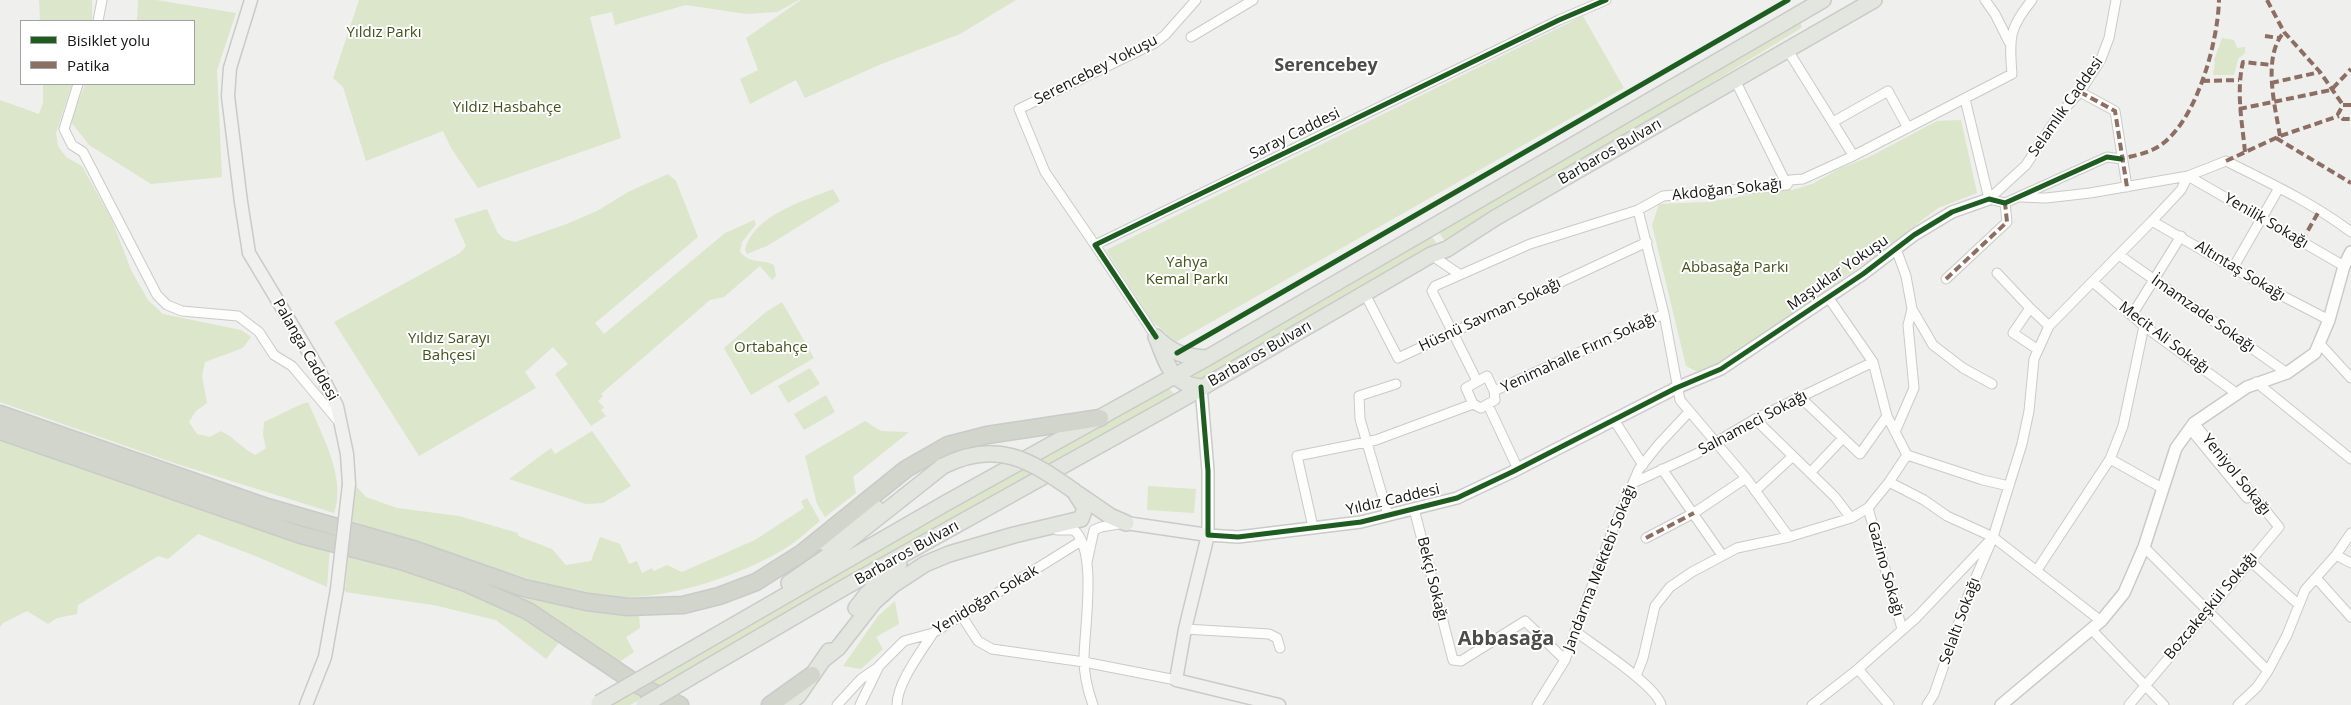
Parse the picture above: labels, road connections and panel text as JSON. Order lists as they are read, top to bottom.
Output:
{
  "streets": {
    "main road": ["Barbaros Bulvarı", "Palanga Caddesi", "Yıldız Caddesi"],
    "street": [
      "Serencebey Yokuşu",
      "Selamlık Caddesi",
      "Saray Caddesi",
      "Akdoğan Sokağı",
      "Yenilik Sokağı",
      "Altıntaş Sokağı",
      "Maşuklar Yokuşu",
      "İmamzade Sokağı",
      "Hüsnü Savman Sokağı",
      "Mecit Ali Sokağı",
      "Yenimahalle Fırın Sokağı",
      "Salnameci Sokağı",
      "Yeniyol Sokağı",
      "Jandarma Mektebi Sokağı",
      "Gazino Sokağı",
      "Bekçi Sokağı",
      "Yenidoğan Sokak",
      "Bozcakeşkül Sokağı",
      "Selaltı Sokağı"
    ]
  },
  "crossings": [
    ["Serencebey Yokuşu", "Saray Caddesi"],
    ["Selamlık Caddesi", "Maşuklar Yokuşu"],
    ["Barbaros Bulvarı", "Hüsnü Savman Sokağı"],
    ["Akdoğan Sokağı", "Hüsnü Savman Sokağı"],
    ["Yenilik Sokağı", "Selaltı Sokağı"],
    ["Altıntaş Sokağı", "Selaltı Sokağı"],
    ["Maşuklar Yokuşu", "Yıldız Caddesi"],
    ["İmamzade Sokağı", "Selaltı Sokağı"],
    ["Mecit Ali Sokağı", "Selaltı Sokağı"],
    ["Salnameci Sokağı", "Jandarma Mektebi Sokağı"],
    ["Yeniyol Sokağı", "Bozcakeşkül Sokağı"],
    ["Yıldız Caddesi", "Bekçi Sokağı"],
    ["Jandarma Mektebi Sokağı", "Bekçi Sokağı"]
  ],
  "districts": ["Serencebey", "Abbasağa"],
  "parks": [
    "Yıldız Parkı",
    "Yıldız Hasbahçe",
    "Yahya Kemal Parkı",
    "Abbasağa Parkı",
    "Yıldız Sarayı Bahçesi",
    "Ortabahçe"
  ],
  "legend": ["Bisiklet yolu", "Patika"]
}
